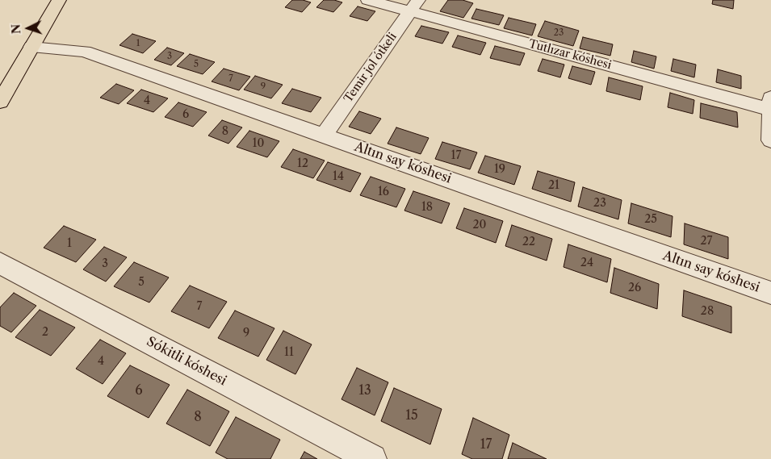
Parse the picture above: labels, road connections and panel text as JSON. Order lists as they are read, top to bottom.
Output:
{
  "streets": {
    "street": [
      "Tutlızar kóshesi",
      "Temir jol ótkeli",
      "Altın say kóshesi",
      "Sókitli kóshesi"
    ]
  },
  "crossings": [
    ["Tutlızar kóshesi", "Temir jol ótkeli"],
    ["Temir jol ótkeli", "Altın say kóshesi"]
  ],
  "house_numbers": [
    "23",
    "1",
    "3",
    "5",
    "7",
    "9",
    "4",
    "6",
    "8",
    "10",
    "17",
    "12",
    "19",
    "14",
    "21",
    "16",
    "23",
    "18",
    "25",
    "20",
    "27",
    "22",
    "1",
    "24",
    "3",
    "5",
    "26",
    "7",
    "28",
    "2",
    "9",
    "11",
    "4",
    "6",
    "13",
    "15",
    "8",
    "17"
  ],
  "north": "left"
}
